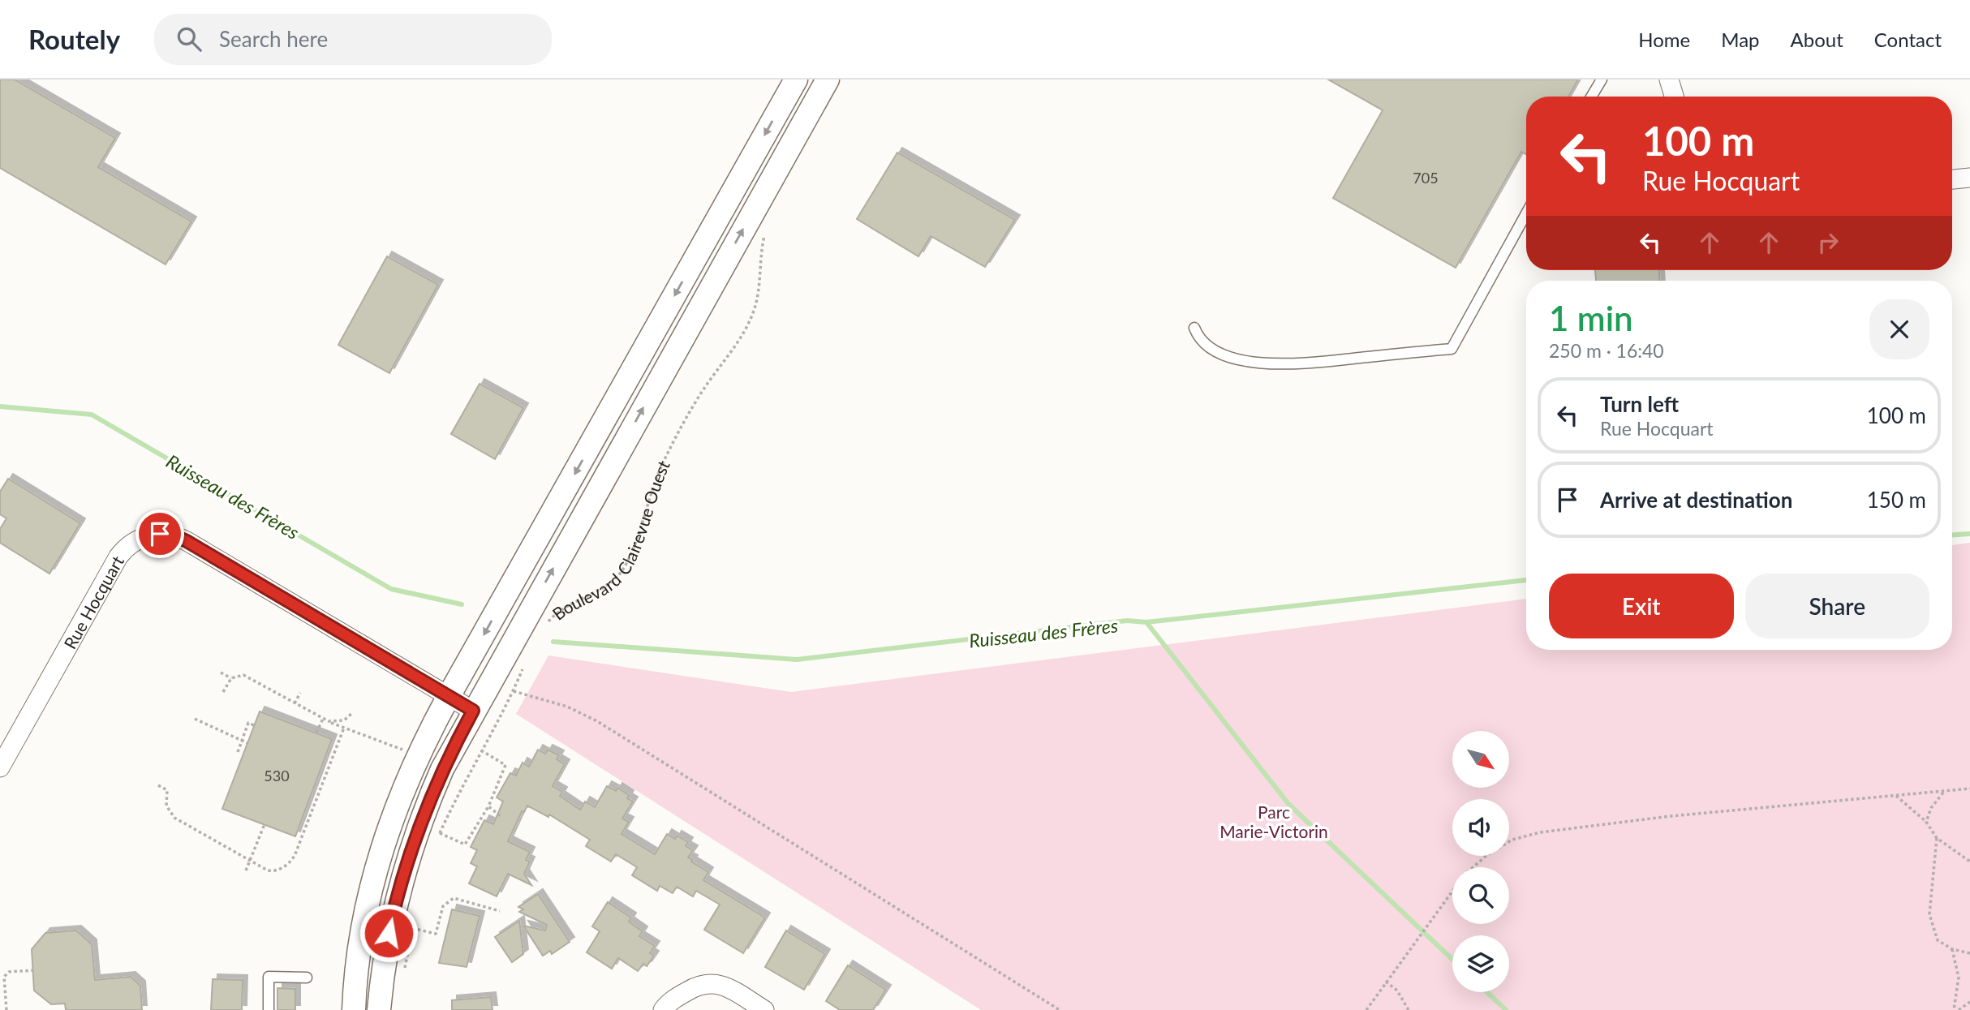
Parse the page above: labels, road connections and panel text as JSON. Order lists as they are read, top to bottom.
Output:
{
  "streets": {
    "street": ["Boulevard Clairevue Ouest", "Rue Hocquart"]
  },
  "crossings": [
    ["Boulevard Clairevue Ouest", "Rue Hocquart"]
  ],
  "water": ["Ruisseau des Frères"],
  "parks": ["Parc Marie-Victorin"],
  "house_numbers": ["705", "530"],
  "north": "bottom right",
  "page": {
    "header": "Routely",
    "search": "Search here",
    "nav": [
      "Home",
      "Map",
      "About",
      "Contact"
    ],
    "turn": ["100 m", "Rue Hocquart"],
    "heading": ["1 min", "250 m · 16:40"],
    "list": [
      {
        "name": "Turn left",
        "note": "Rue Hocquart",
        "value": "100 m"
      },
      {
        "name": "Arrive at destination",
        "value": "150 m"
      }
    ],
    "buttons": ["Exit", "Share"]
  }
}
